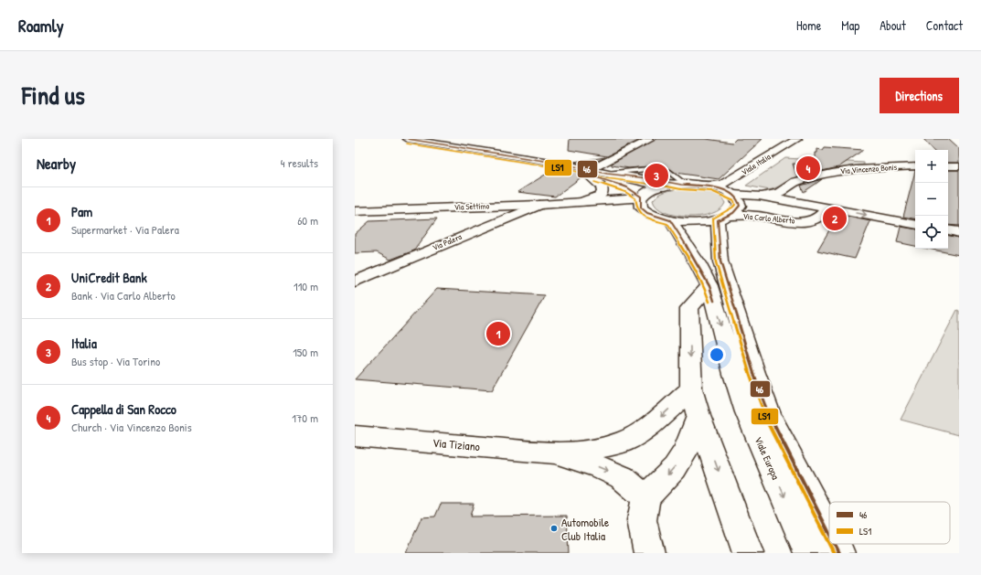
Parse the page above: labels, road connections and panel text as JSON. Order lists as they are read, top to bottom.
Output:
{
  "streets": {
    "main road": [
      "Viale Italia",
      "Via Vincenzo Bonis",
      "Via Settimo",
      "Via Carlo Alberto",
      "Via Palera",
      "Via Tiziano",
      "Viale Europa"
    ]
  },
  "crossings": [
    ["Viale Italia", "Via Carlo Alberto"],
    ["Via Vincenzo Bonis", "Via Carlo Alberto"],
    ["Via Settimo", "Via Carlo Alberto"],
    ["Via Settimo", "Via Palera"],
    ["Via Carlo Alberto", "Viale Europa"]
  ],
  "places": ["Automobile Club Italia"],
  "lines": ["transit line 46", "transit line LS1"],
  "legend": ["46", "LS1"],
  "page": {
    "header": "Roamly",
    "nav": [
      "Home",
      "Map",
      "About",
      "Contact"
    ],
    "title": "Find us",
    "buttons": "Directions",
    "heading": ["Nearby", "4 results"],
    "map_buttons": ["+", "−"],
    "pins": [
      "4",
      "3",
      "2",
      "1"
    ],
    "list": [
      {
        "mark": "1",
        "name": "Pam",
        "note": "Supermarket · Via Palera",
        "value": "60 m"
      },
      {
        "mark": "2",
        "name": "UniCredit Bank",
        "note": "Bank · Via Carlo Alberto",
        "value": "110 m"
      },
      {
        "mark": "3",
        "name": "Italia",
        "note": "Bus stop · Via Torino",
        "value": "150 m"
      },
      {
        "mark": "4",
        "name": "Cappella di San Rocco",
        "note": "Church · Via Vincenzo Bonis",
        "value": "170 m"
      }
    ]
  }
}
